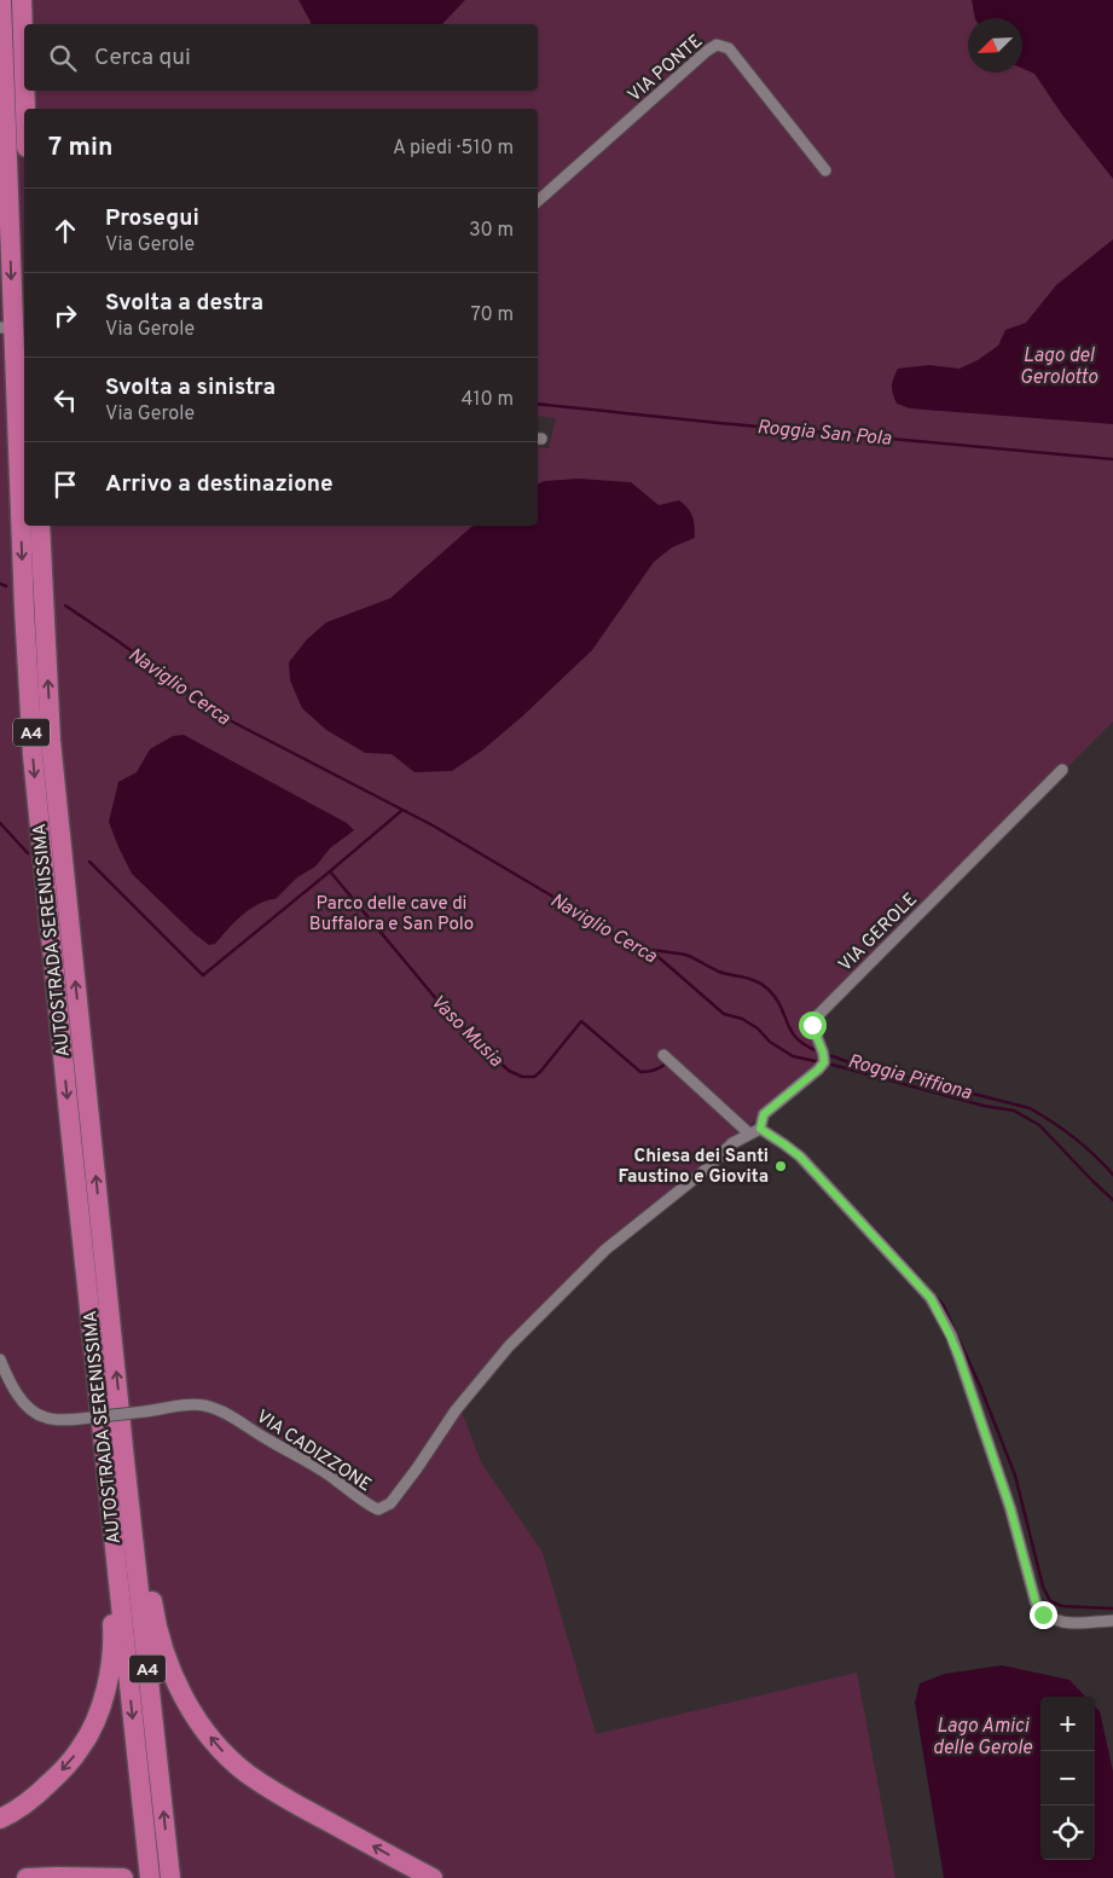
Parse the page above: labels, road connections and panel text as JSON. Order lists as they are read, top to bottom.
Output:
{
  "streets": {
    "highway": ["A4", "AUTOSTRADA SERENISSIMA"],
    "street": ["VIA PONTE", "VIA GEROLE", "VIA CADIZZONE"]
  },
  "water": [
    "Lago del Gerolotto",
    "Roggia San Pola",
    "Naviglio Cerca",
    "Vaso Musia",
    "Roggia Piffiona",
    "Lago Amici delle Gerole"
  ],
  "parks": ["Parco delle cave di Buffalora e San Polo"],
  "places": ["Chiesa dei Santi Faustino e Giovita"],
  "north": "bottom left",
  "page": {
    "search": "Cerca qui",
    "heading": ["7 min", "A piedi · 510 m"],
    "list": [
      ["Prosegui", "Via Gerole", "30 m"],
      ["Svolta a destra", "Via Gerole", "70 m"],
      ["Svolta a sinistra", "Via Gerole", "410 m"],
      "Arrivo a destinazione"
    ],
    "map_buttons": ["+", "−"]
  }
}
